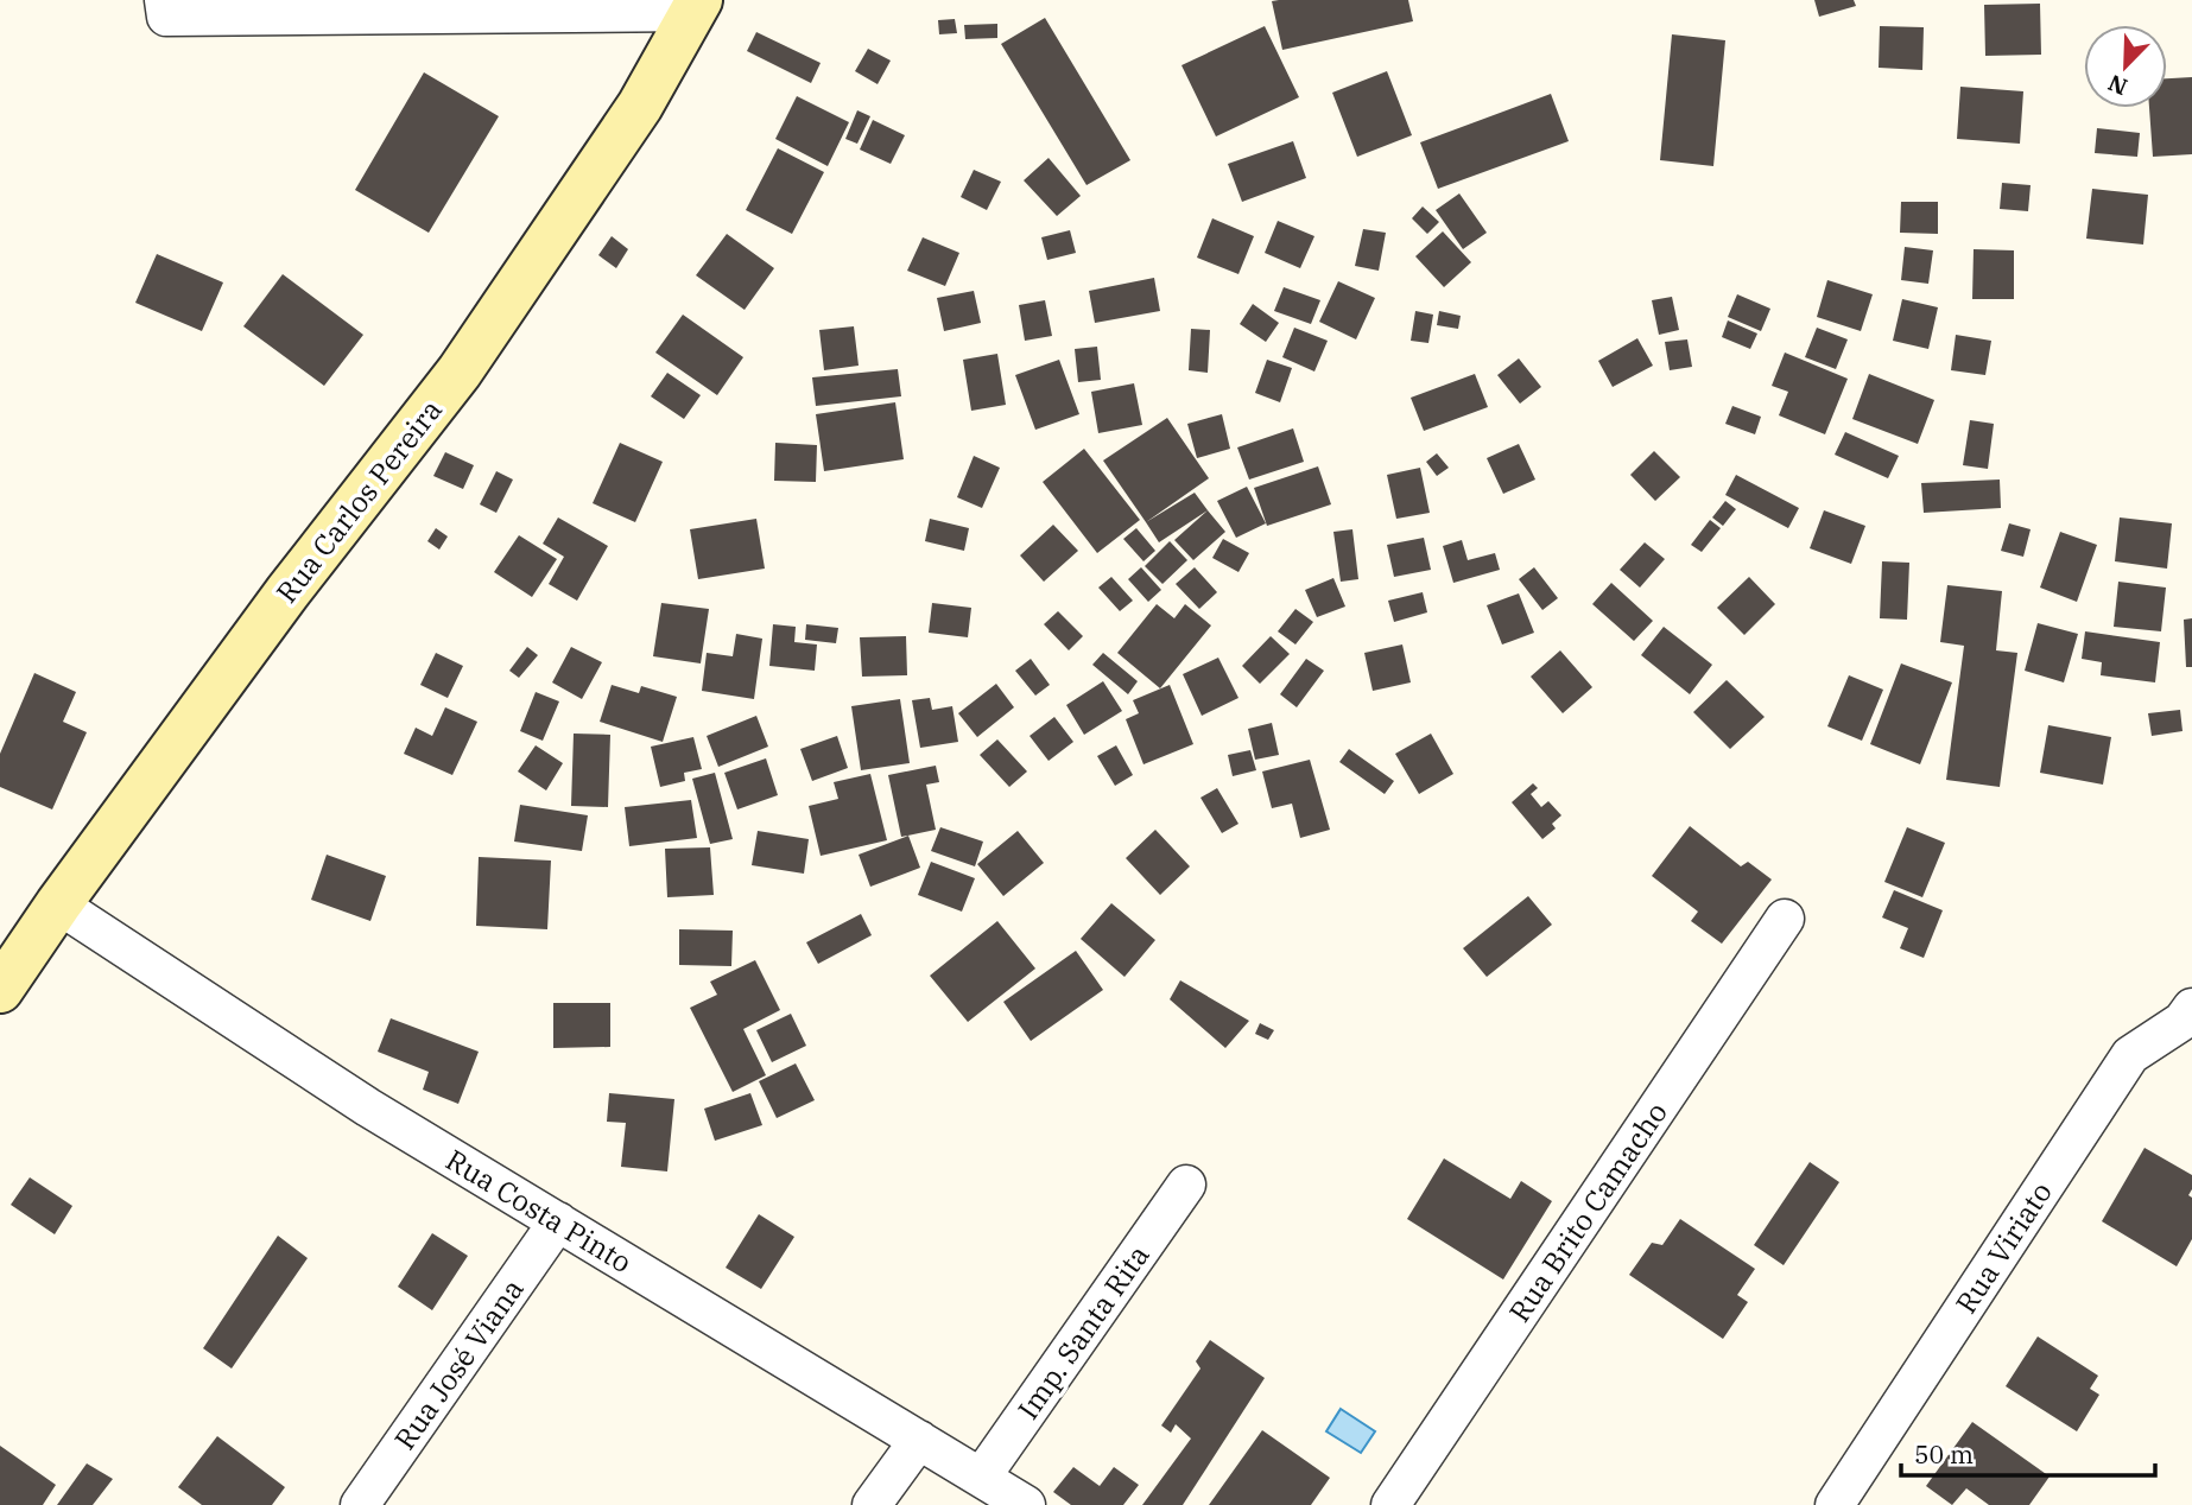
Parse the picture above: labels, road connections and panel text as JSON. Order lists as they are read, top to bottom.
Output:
{
  "streets": {
    "street": [
      "Rua Carlos Pereira",
      "Rua Costa Pinto",
      "Rua Brito Camacho",
      "Rua Viriato",
      "Imp. Santa Rita",
      "Rua José Viana"
    ]
  },
  "crossings": [
    ["Rua Carlos Pereira", "Rua Costa Pinto"],
    ["Rua Costa Pinto", "Imp. Santa Rita"],
    ["Rua Costa Pinto", "Rua José Viana"]
  ],
  "scale_bar": "50 m",
  "north": "bottom left"
}
